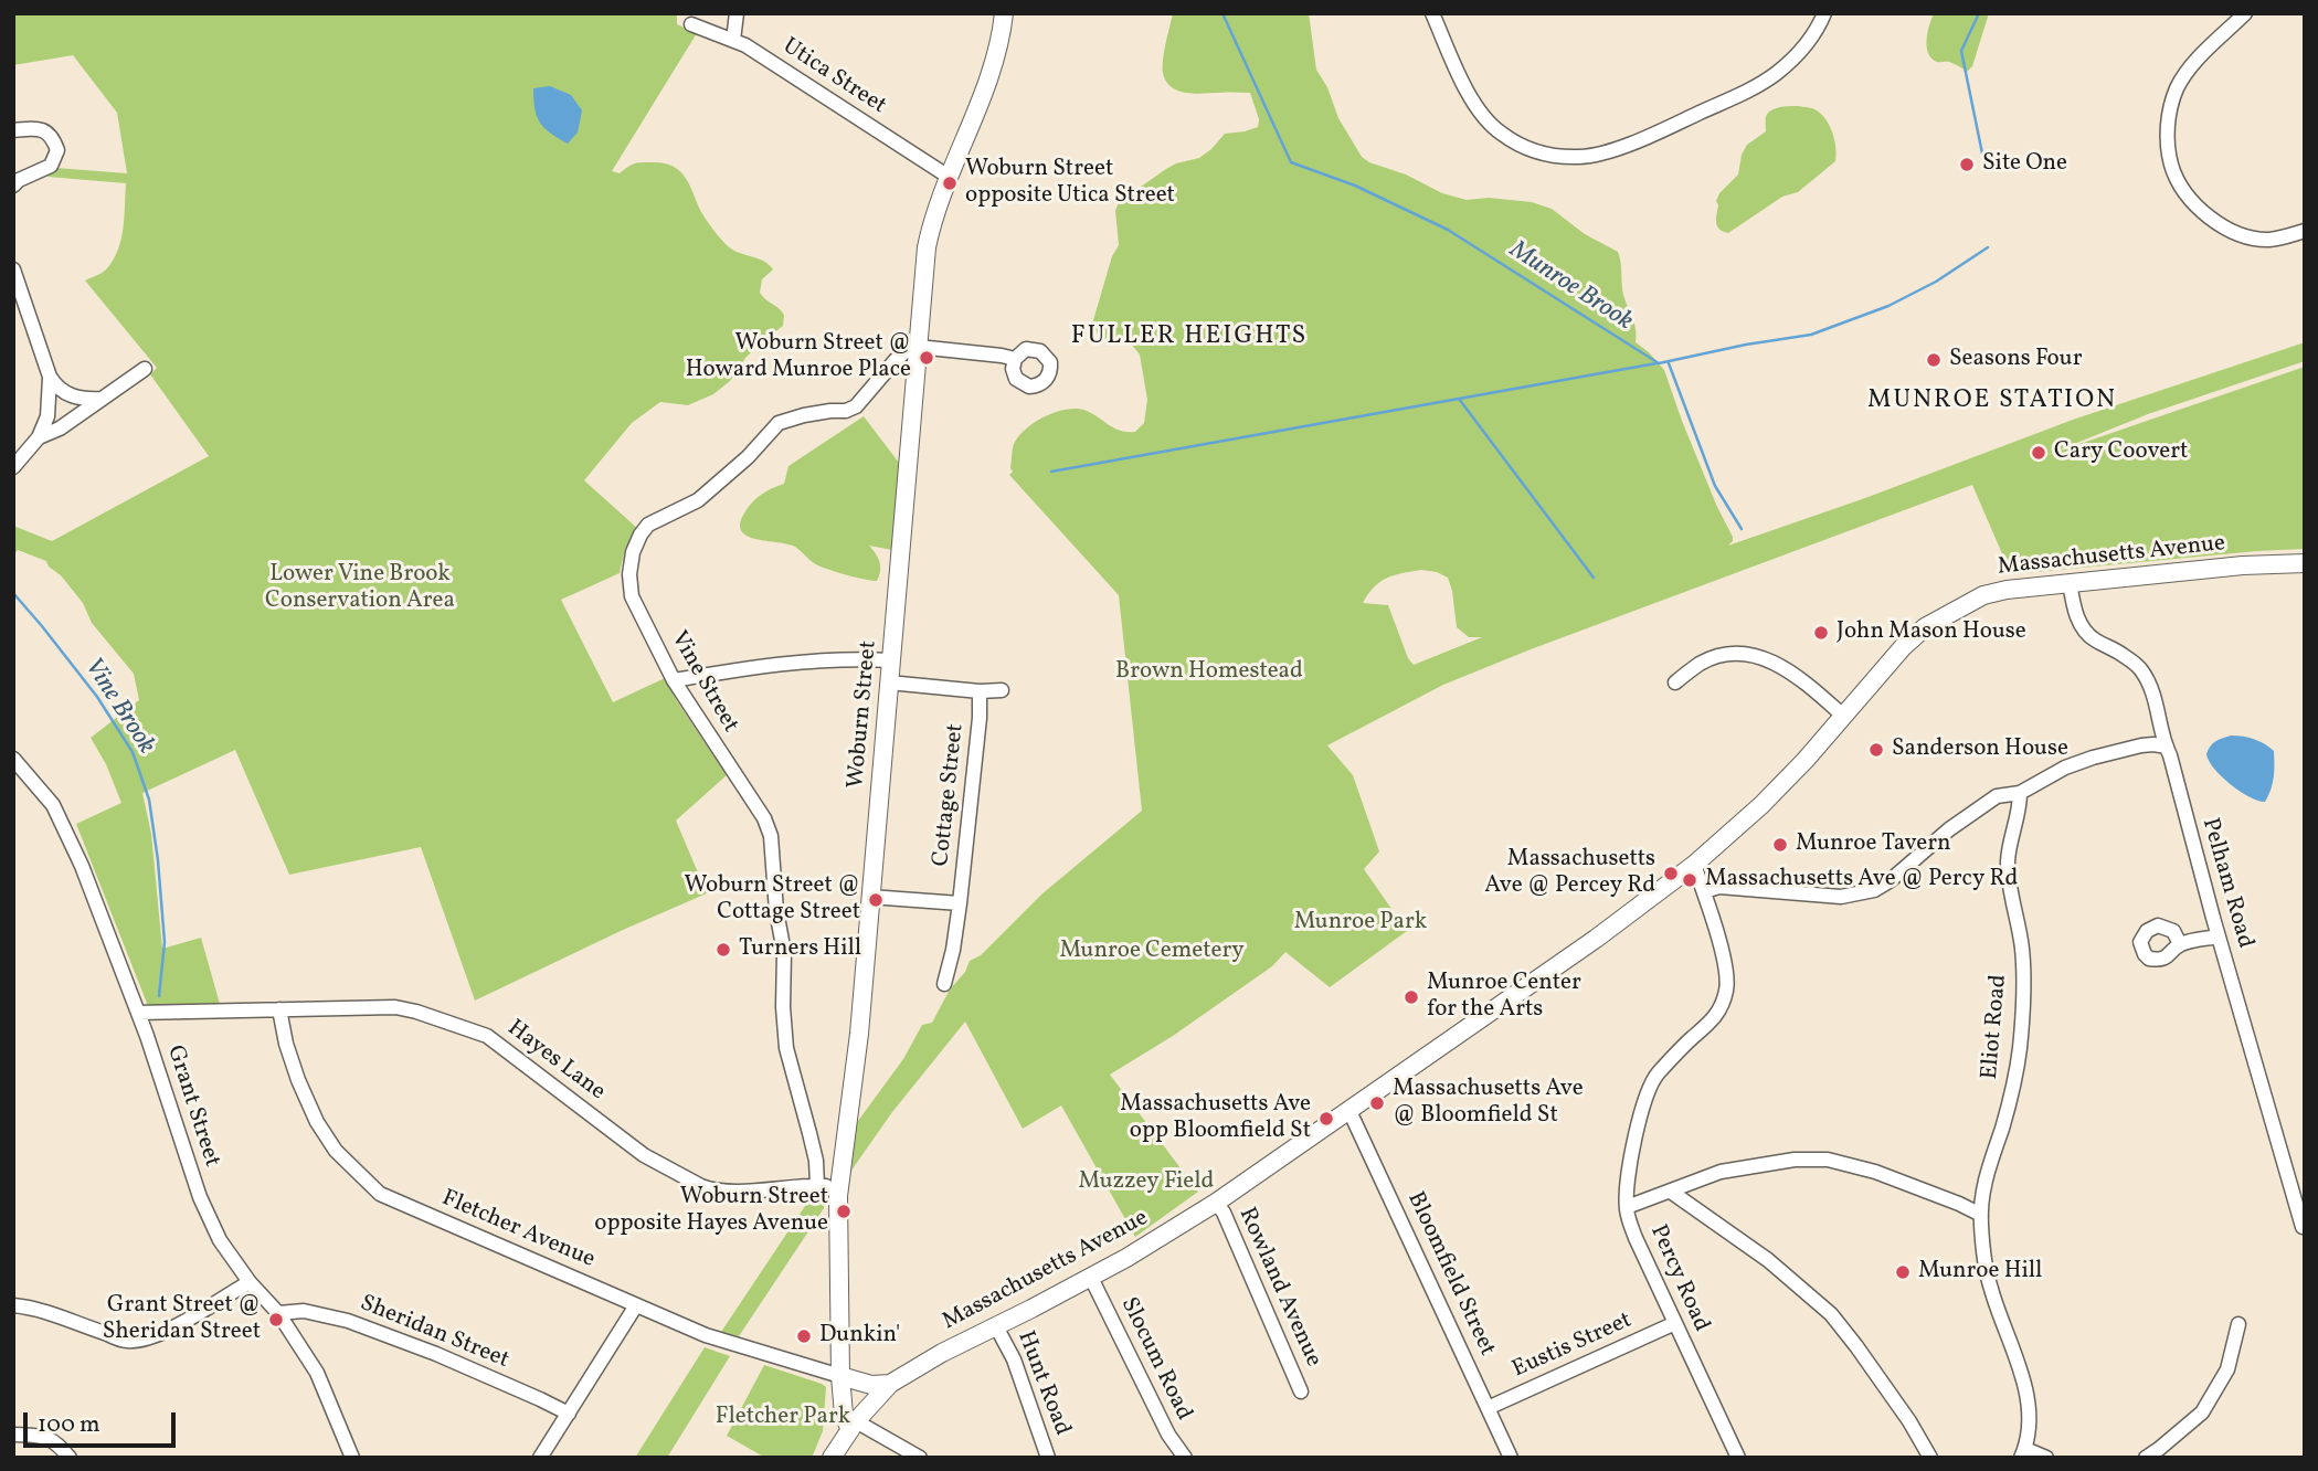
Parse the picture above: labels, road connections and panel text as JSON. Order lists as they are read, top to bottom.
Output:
{
  "streets": {
    "main road": ["Massachusetts Avenue", "Woburn Street"],
    "street": [
      "Utica Street",
      "Vine Street",
      "Cottage Street",
      "Pelham Road",
      "Eliot Road",
      "Hayes Lane",
      "Grant Street",
      "Fletcher Avenue",
      "Bloomfield Street",
      "Percy Road",
      "Rowland Avenue",
      "Sheridan Street",
      "Eustis Street",
      "Slocum Road",
      "Hunt Road"
    ]
  },
  "crossings": [
    ["Utica Street", "Woburn Street"],
    ["Massachusetts Avenue", "Woburn Street"],
    ["Massachusetts Avenue", "Pelham Road"],
    ["Massachusetts Avenue", "Bloomfield Street"],
    ["Massachusetts Avenue", "Percy Road"],
    ["Massachusetts Avenue", "Rowland Avenue"],
    ["Massachusetts Avenue", "Slocum Road"],
    ["Massachusetts Avenue", "Hunt Road"],
    ["Vine Street", "Woburn Street"],
    ["Vine Street", "Hayes Lane"],
    ["Woburn Street", "Cottage Street"],
    ["Woburn Street", "Hayes Lane"],
    ["Woburn Street", "Fletcher Avenue"],
    ["Hayes Lane", "Grant Street"],
    ["Hayes Lane", "Fletcher Avenue"],
    ["Grant Street", "Sheridan Street"],
    ["Bloomfield Street", "Eustis Street"],
    ["Percy Road", "Eustis Street"]
  ],
  "districts": ["FULLER HEIGHTS", "MUNROE STATION"],
  "water": ["Munroe Brook", "Vine Brook"],
  "parks": [
    "Lower Vine Brook Conservation Area",
    "Brown Homestead",
    "Munroe Park",
    "Munroe Cemetery",
    "Muzzey Field",
    "Fletcher Park"
  ],
  "places": [
    "Site One",
    "Woburn Street opposite Utica Street",
    "Woburn Street @ Howard Munroe Place",
    "Seasons Four",
    "Cary Coovert",
    "John Mason House",
    "Sanderson House",
    "Munroe Tavern",
    "Massachusetts Ave @ Percey Rd",
    "Massachusetts Ave @ Percy Rd",
    "Woburn Street @ Cottage Street",
    "Turners Hill",
    "Munroe Center for the Arts",
    "Massachusetts Ave @ Bloomfield St",
    "Massachusetts Ave opp Bloomfield St",
    "Woburn Street opposite Hayes Avenue",
    "Munroe Hill",
    "Grant Street @ Sheridan Street",
    "Dunkin'"
  ],
  "scale_bar": "100 m"
}
